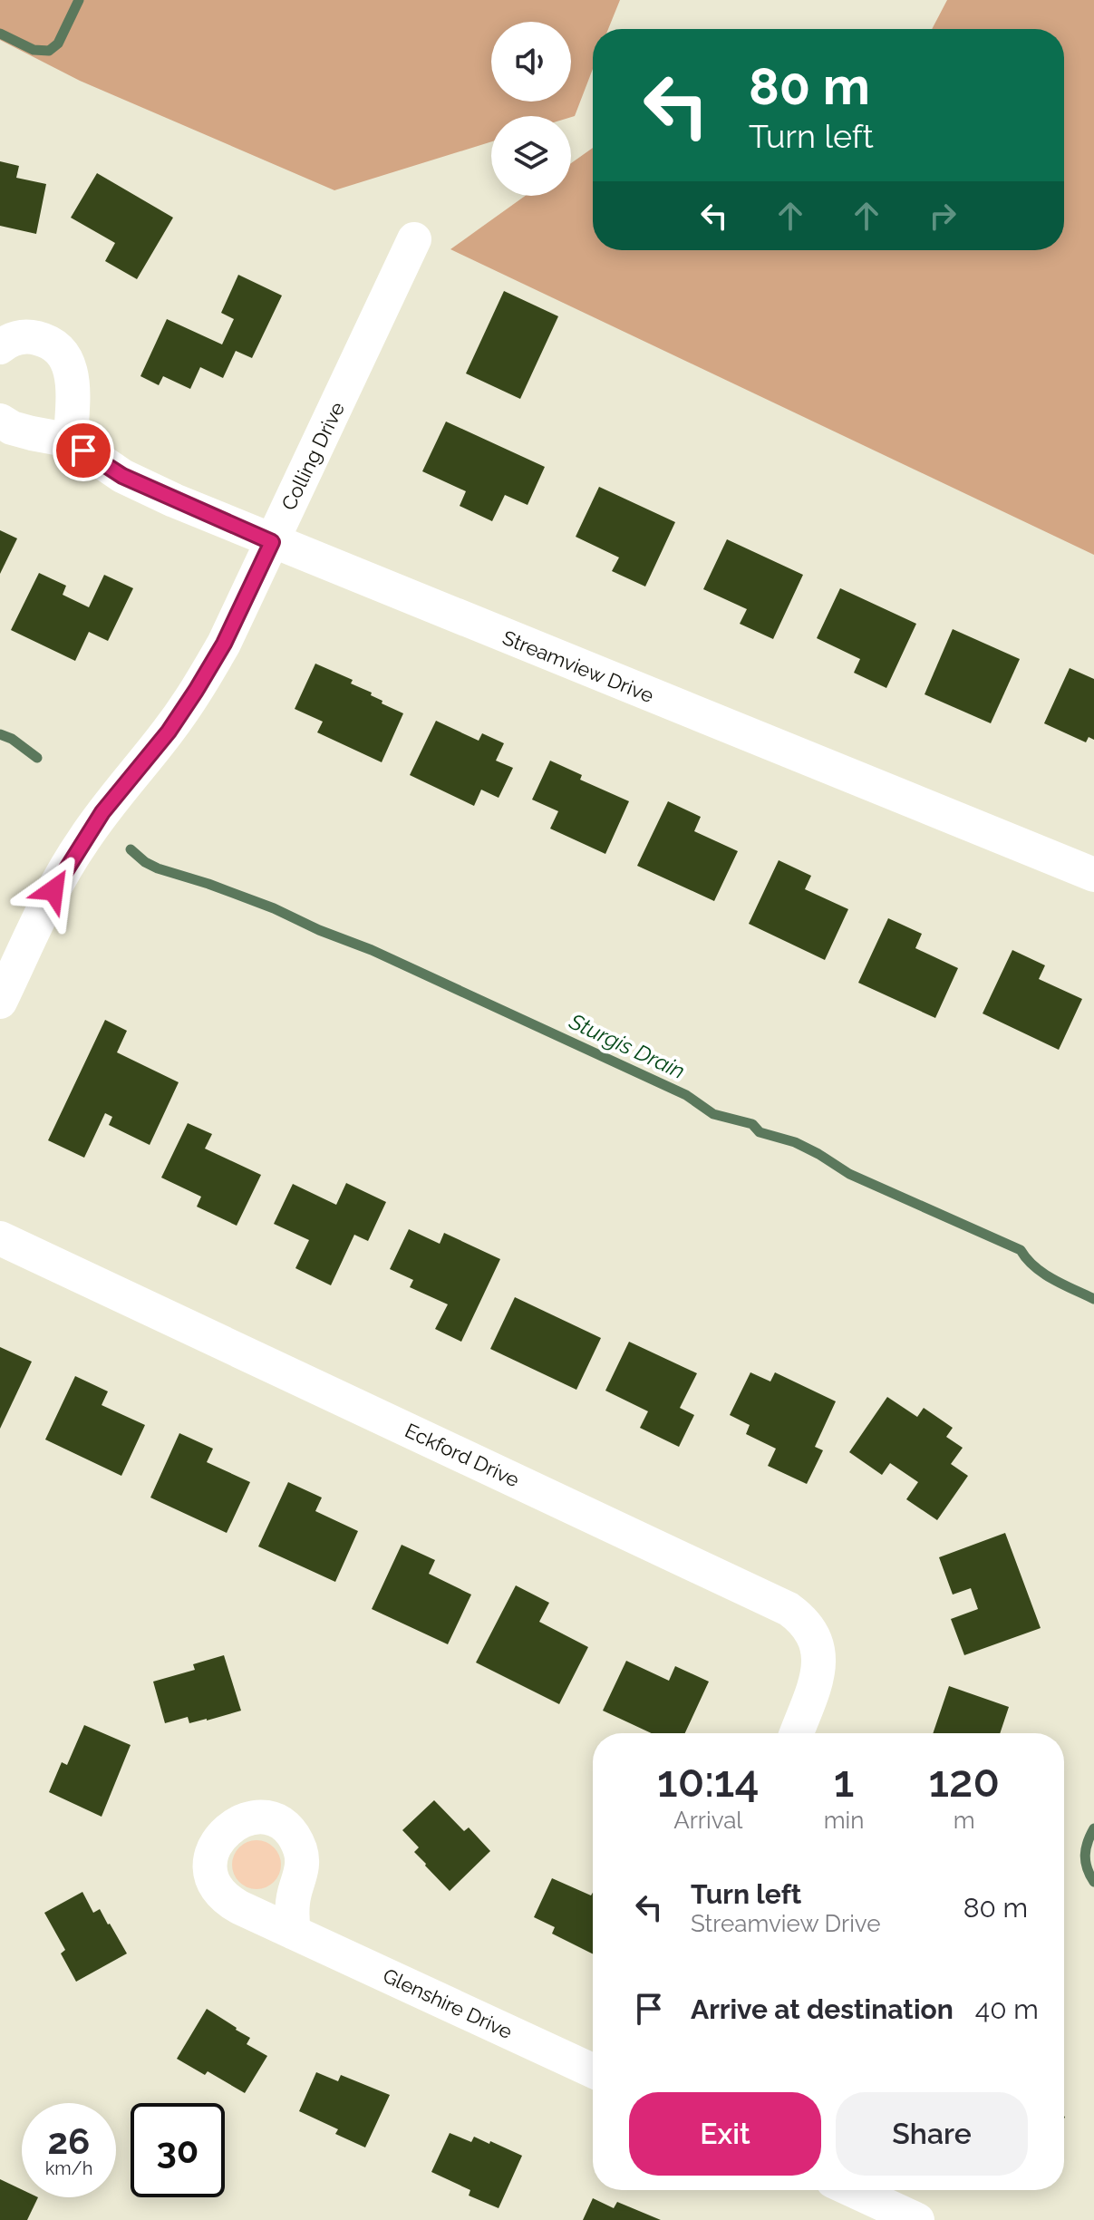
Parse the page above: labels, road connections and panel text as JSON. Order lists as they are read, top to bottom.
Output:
{
  "streets": {
    "street": [
      "Colling Drive",
      "Streamview Drive",
      "Eckford Drive",
      "Glenshire Drive"
    ]
  },
  "crossings": [
    ["Colling Drive", "Streamview Drive"]
  ],
  "water": ["Sturgis Drain"],
  "page": {
    "turn": ["80 m", "Turn left"],
    "eta": [
      "10:14",
      "Arrival",
      "1",
      "min",
      "120",
      "m"
    ],
    "list": [
      {
        "name": "Turn left",
        "note": "Streamview Drive",
        "value": "80 m"
      },
      {
        "name": "Arrive at destination",
        "value": "40 m"
      }
    ],
    "buttons": ["Exit", "Share"],
    "speed": "26 km/h",
    "limit": "30"
  }
}
